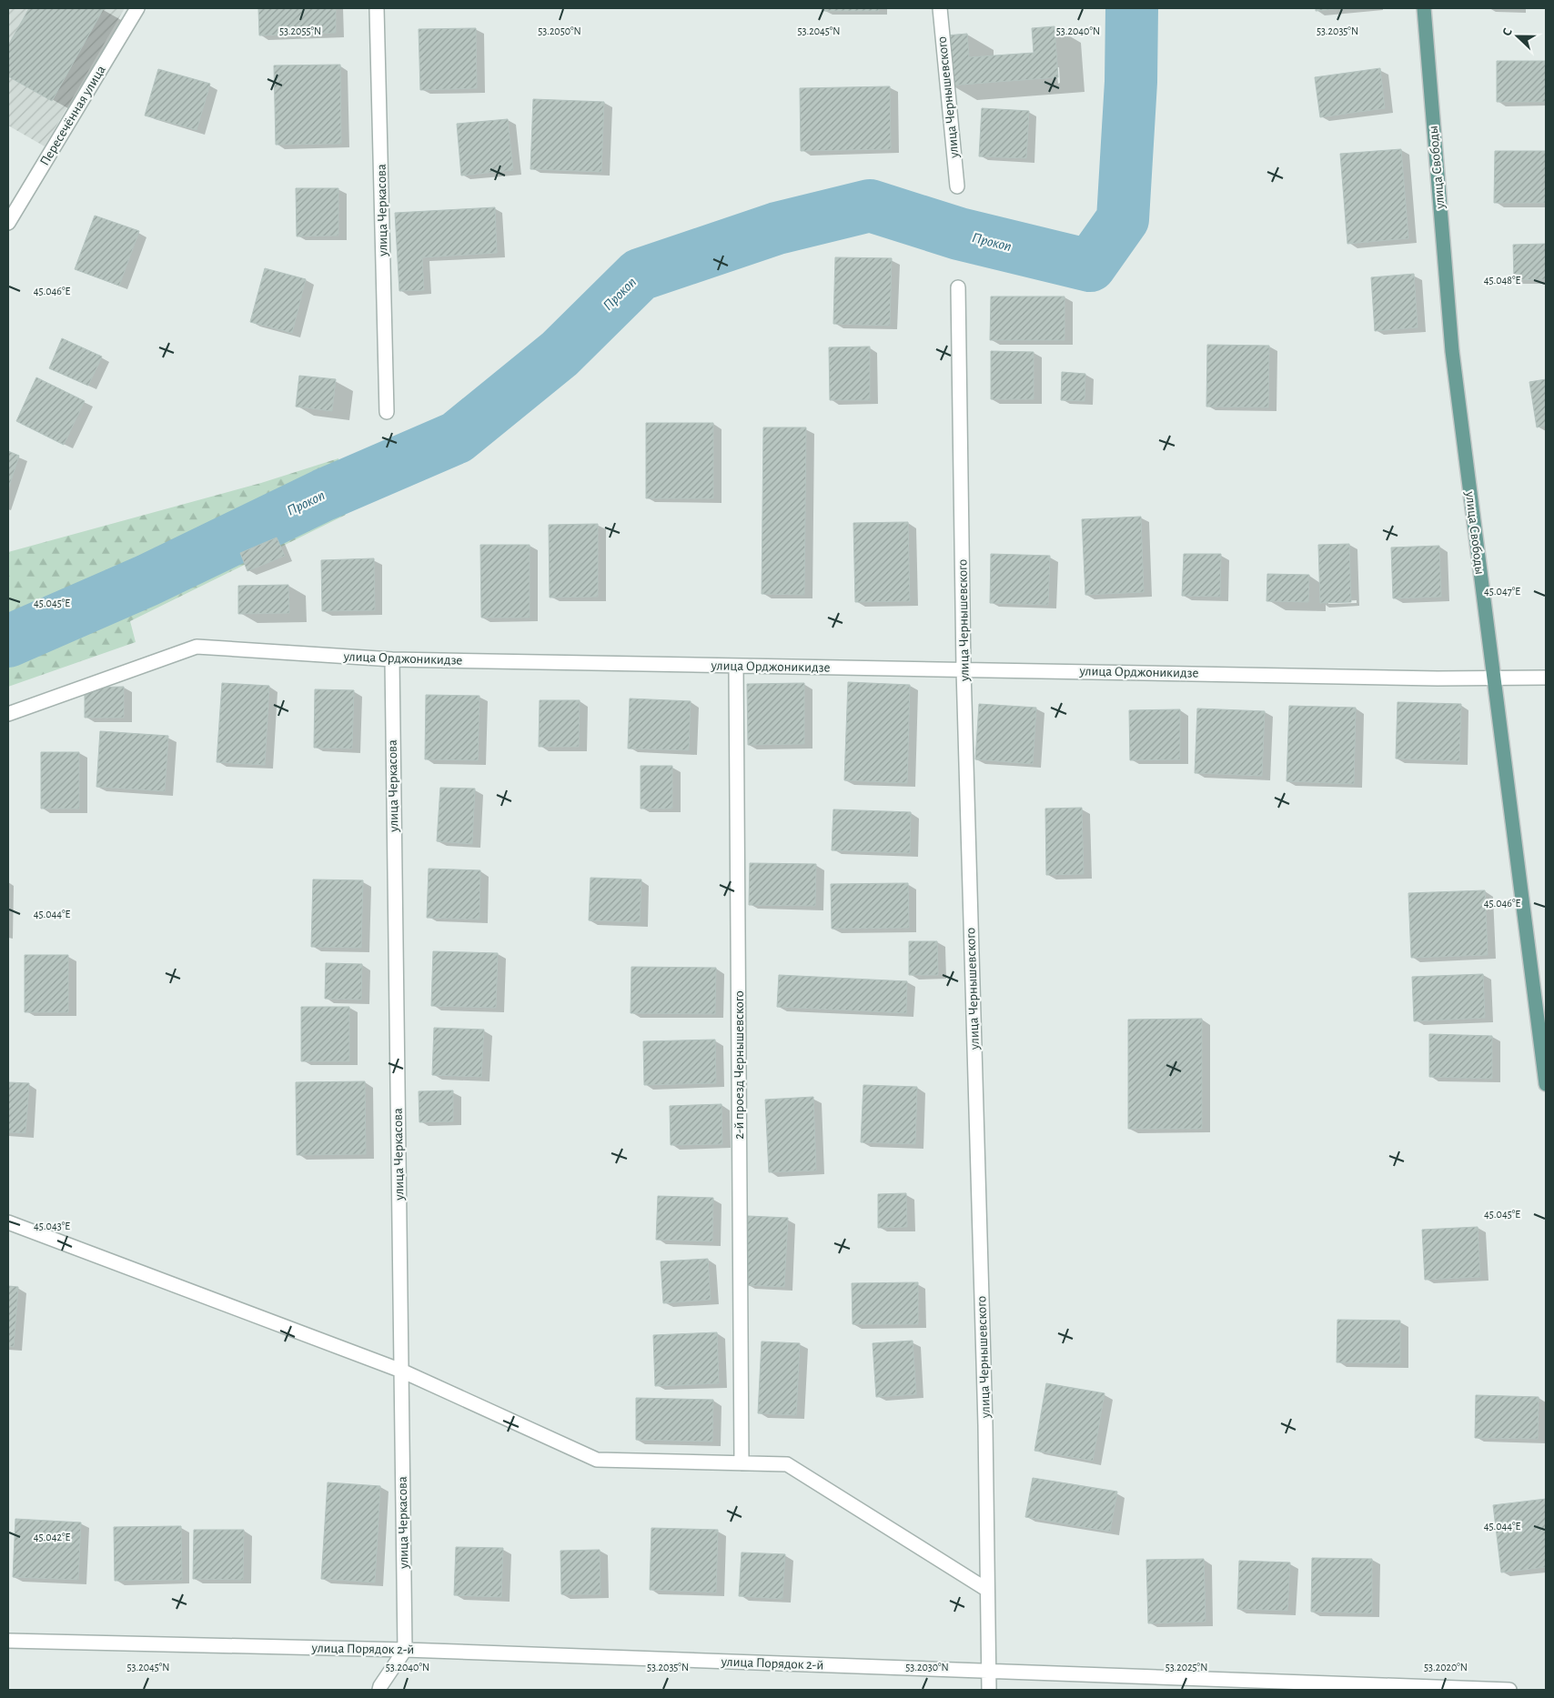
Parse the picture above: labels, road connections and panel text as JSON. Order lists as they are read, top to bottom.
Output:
{
  "streets": {
    "main road": ["улица Свободы"],
    "street": [
      "улица Чернышевского",
      "Пересечённая улица",
      "улица Черкасова",
      "улица Орджоникидзе",
      "2-й проезд Чернышевского",
      "улица Порядок 2-й"
    ]
  },
  "crossings": [
    ["улица Чернышевского", "улица Орджоникидзе"],
    ["улица Чернышевского", "улица Порядок 2-й"],
    ["улица Свободы", "улица Орджоникидзе"],
    ["улица Черкасова", "улица Орджоникидзе"],
    ["улица Черкасова", "улица Порядок 2-й"],
    ["улица Орджоникидзе", "2-й проезд Чернышевского"]
  ],
  "water": ["Прокоп"],
  "north": "left",
  "coordinates": [
    "53.2055°N",
    "53.2050°N",
    "53.2045°N",
    "53.2040°N",
    "53.2035°N",
    "45.048°E",
    "45.046°E",
    "45.047°E",
    "45.045°E",
    "45.044°E",
    "45.043°E",
    "45.042°E",
    "53.2030°N",
    "53.2025°N",
    "53.2020°N"
  ]
}
